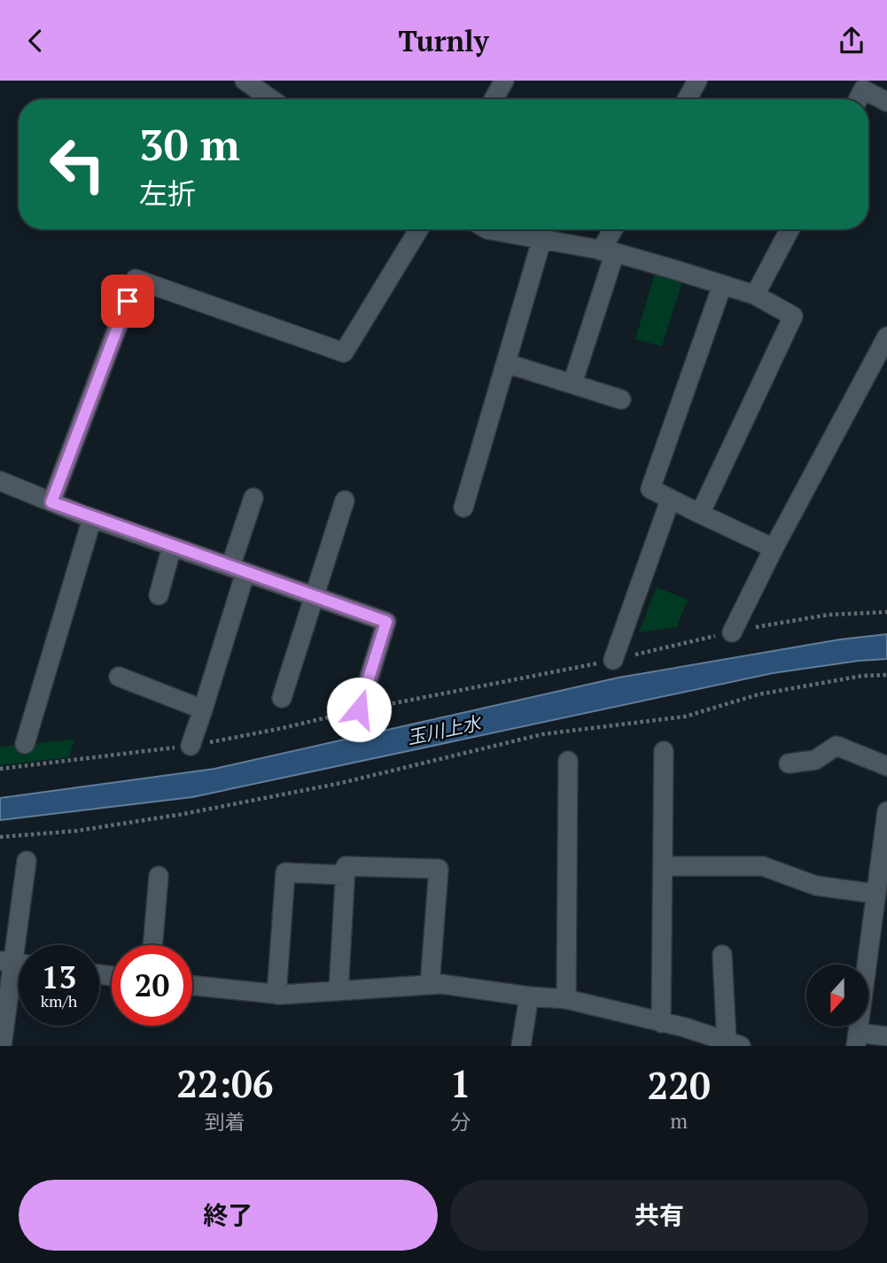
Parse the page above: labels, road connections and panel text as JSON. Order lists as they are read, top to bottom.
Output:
{
  "water": ["玉川上水"],
  "north": "bottom",
  "page": {
    "header": "Turnly",
    "turn": ["30 m", "左折"],
    "speed": "13 km/h",
    "limit": "20",
    "eta": [
      "22:06",
      "到着",
      "1",
      "分",
      "220",
      "m"
    ],
    "buttons": ["終了", "共有"]
  }
}
